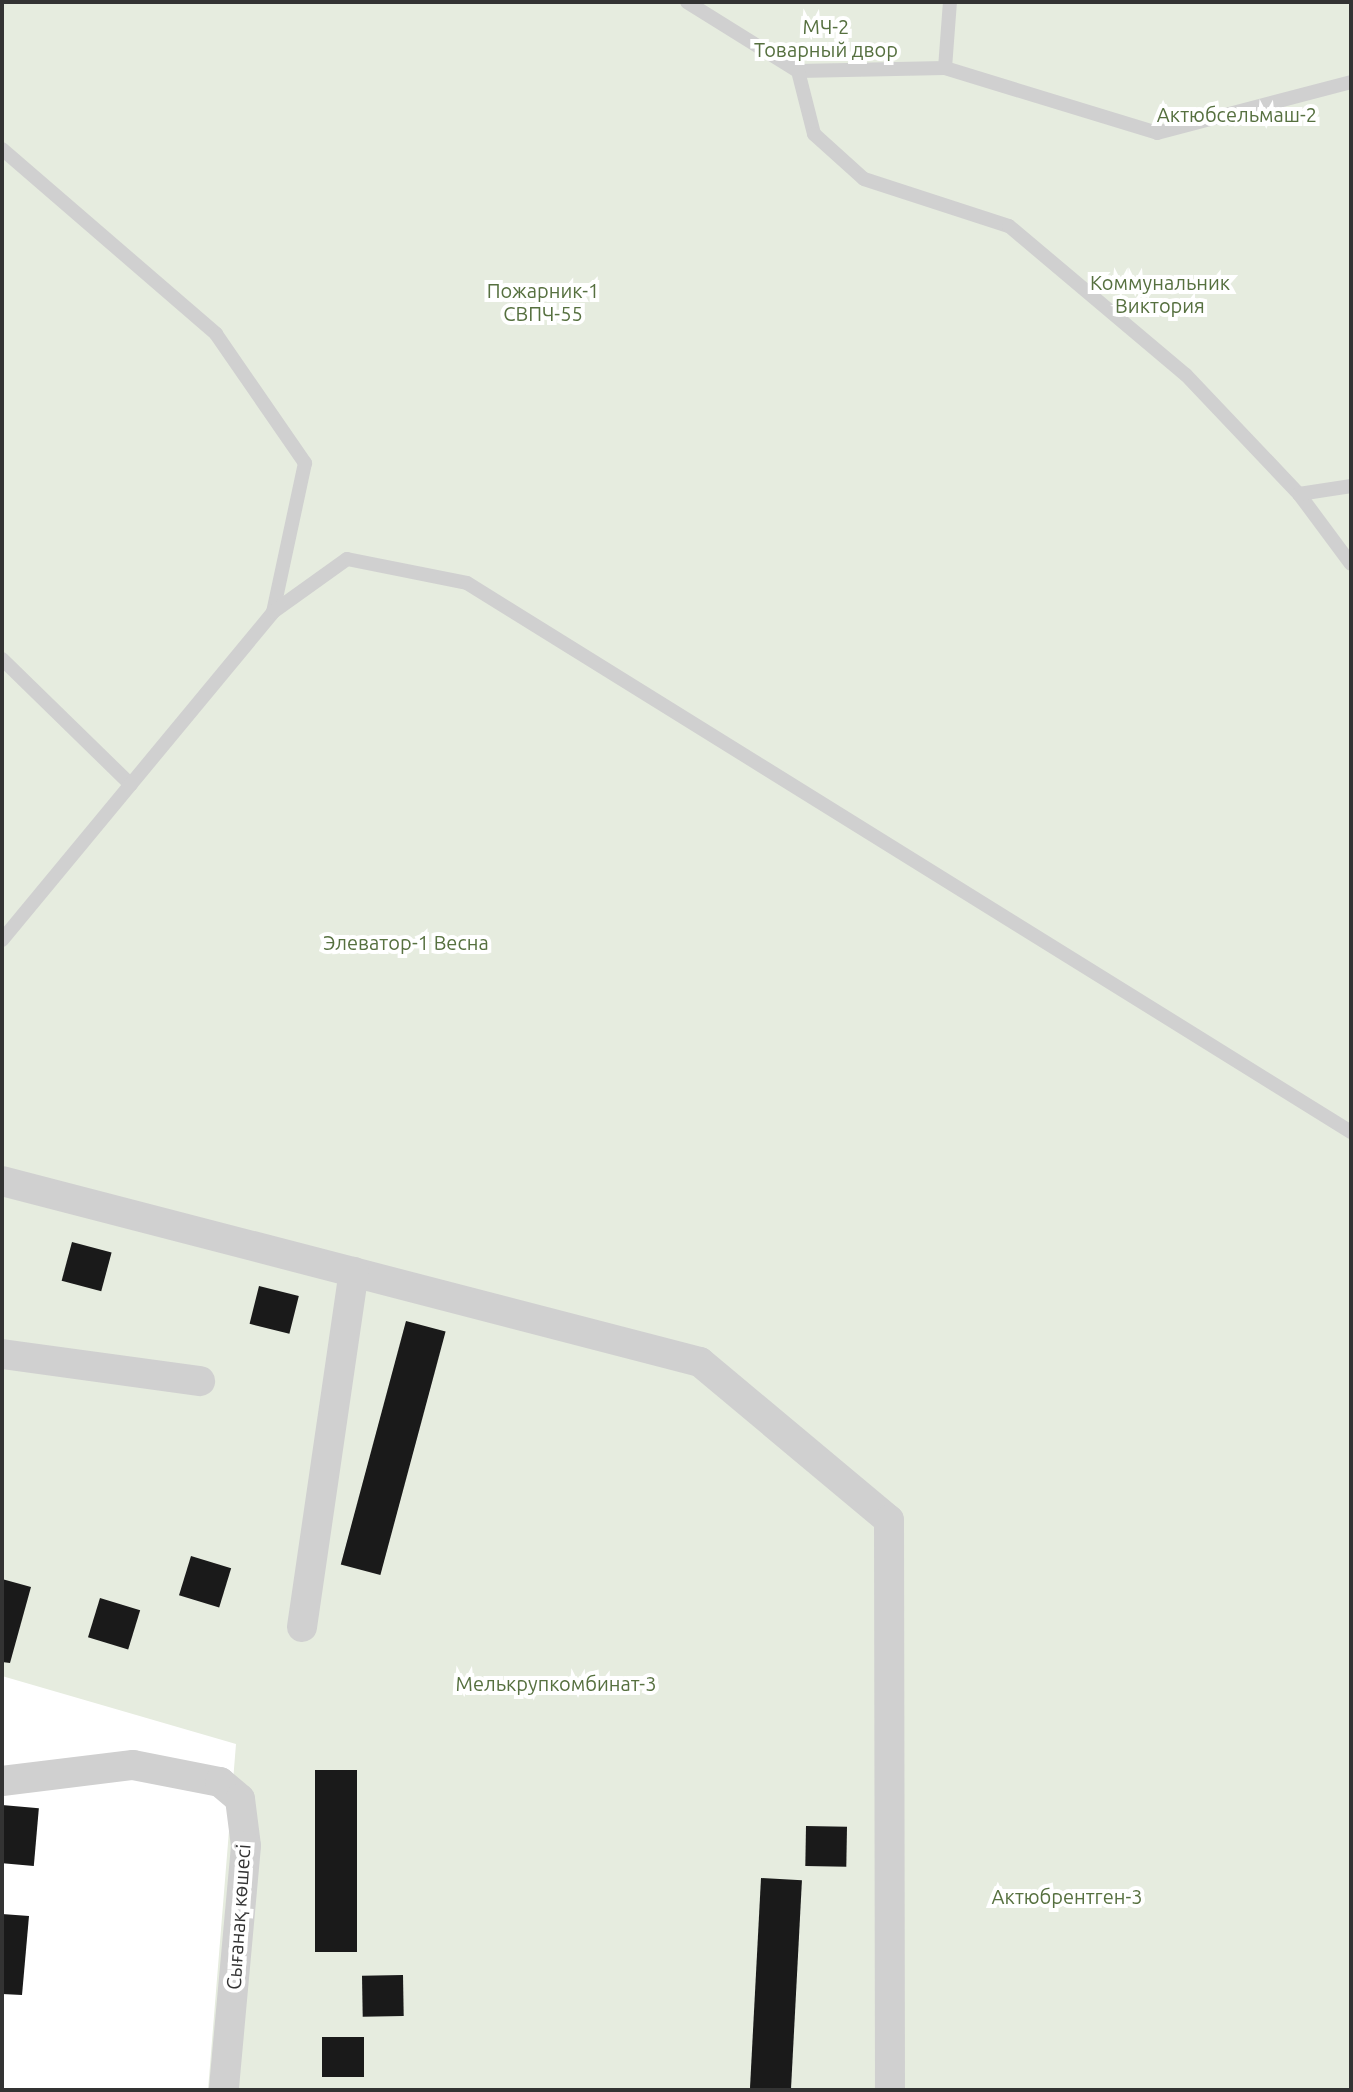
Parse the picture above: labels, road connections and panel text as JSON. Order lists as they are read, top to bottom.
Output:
{
  "streets": {
    "street": ["Сығанақ көшесі"]
  },
  "parks": [
    "МЧ-2 Товарный двор",
    "Актюбсельмаш-2",
    "Коммунальник Виктория",
    "Пожарник-1 СВПЧ-55",
    "Элеватор-1 Весна",
    "Мелькрупкомбинат-3",
    "Актюбрентген-3"
  ]
}
